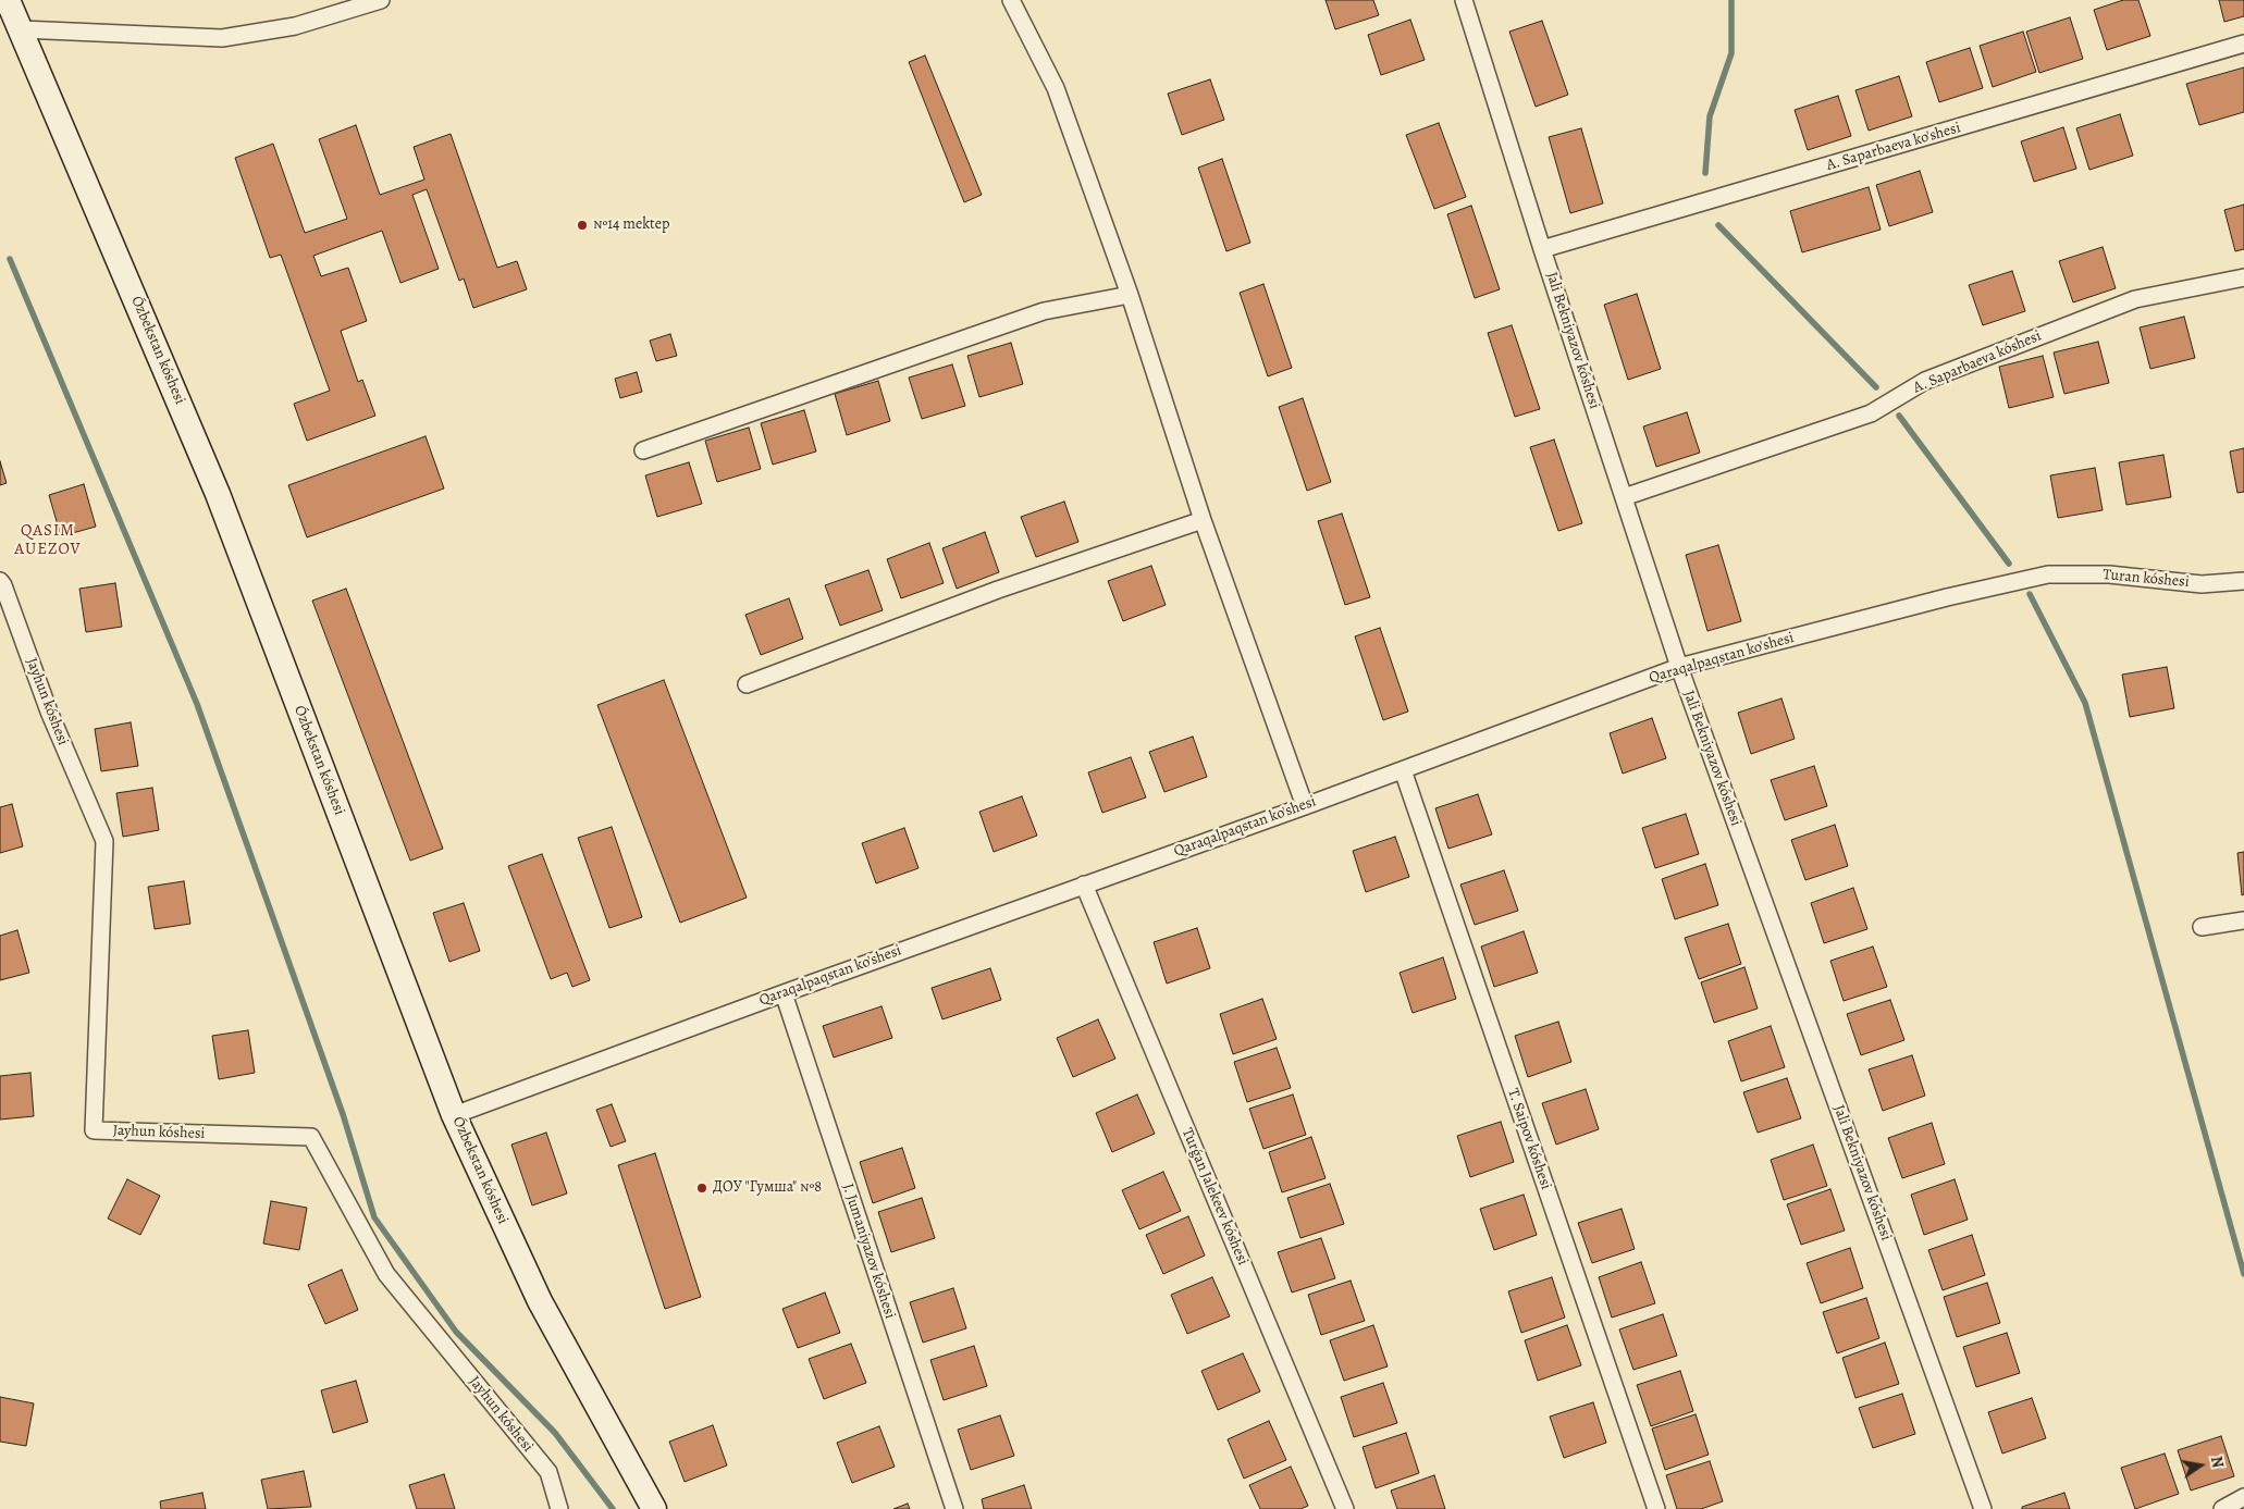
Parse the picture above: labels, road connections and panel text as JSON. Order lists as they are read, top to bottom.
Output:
{
  "streets": {
    "street": [
      "A. Saparbaeva ko'shesi",
      "Jali Bekniyazov kóshesi",
      "Ózbekstan kóshesi",
      "A. Saparbaeva kóshesi",
      "Turan kóshesi",
      "Qaraqalpaqstan ko'shesi",
      "Jayhun kóshesi",
      "T. Saipov kóshesi",
      "Turǵan Jalekeev kóshesi",
      "J. Jumaniyazov kóshesi"
    ]
  },
  "crossings": [
    ["A. Saparbaeva ko'shesi", "Jali Bekniyazov kóshesi"],
    ["Jali Bekniyazov kóshesi", "A. Saparbaeva kóshesi"],
    ["Jali Bekniyazov kóshesi", "Qaraqalpaqstan ko'shesi"],
    ["Ózbekstan kóshesi", "Qaraqalpaqstan ko'shesi"],
    ["Turan kóshesi", "Qaraqalpaqstan ko'shesi"],
    ["Qaraqalpaqstan ko'shesi", "T. Saipov kóshesi"],
    ["Qaraqalpaqstan ko'shesi", "Turǵan Jalekeev kóshesi"],
    ["Qaraqalpaqstan ko'shesi", "J. Jumaniyazov kóshesi"]
  ],
  "districts": ["QASIM AUEZOV"],
  "places": ["№14 mektep", "ДОУ \"Гумша\" №8"],
  "north": "right"
}
